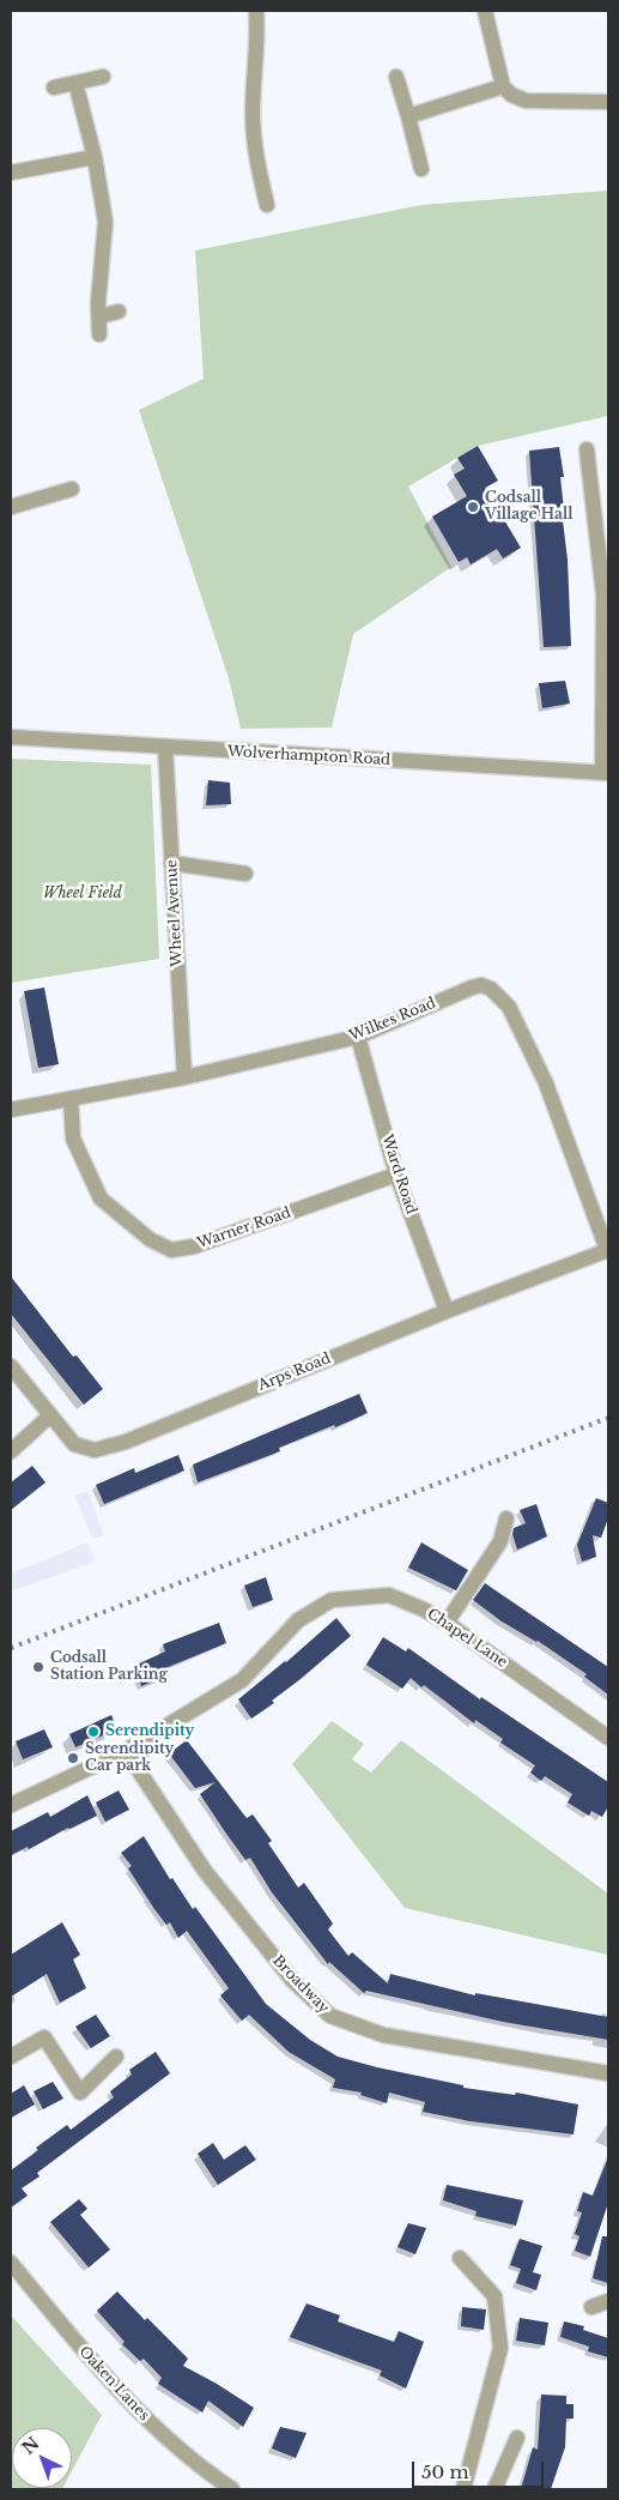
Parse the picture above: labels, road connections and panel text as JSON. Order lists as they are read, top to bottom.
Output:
{
  "streets": {
    "street": [
      "Wolverhampton Road",
      "Wheel Avenue",
      "Wilkes Road",
      "Ward Road",
      "Warner Road",
      "Arps Road",
      "Chapel Lane",
      "Broadway",
      "Oaken Lanes"
    ]
  },
  "crossings": [
    ["Wolverhampton Road", "Wheel Avenue"],
    ["Wheel Avenue", "Wilkes Road"],
    ["Wilkes Road", "Ward Road"],
    ["Wilkes Road", "Warner Road"],
    ["Wilkes Road", "Arps Road"],
    ["Ward Road", "Warner Road"],
    ["Ward Road", "Arps Road"],
    ["Chapel Lane", "Broadway"]
  ],
  "parks": ["Wheel Field"],
  "places": [
    "Codsall Village Hall",
    "Codsall Station Parking",
    "Serendipity",
    "Serendipity Car park"
  ],
  "scale_bar": "50 m",
  "north": "top left"
}
